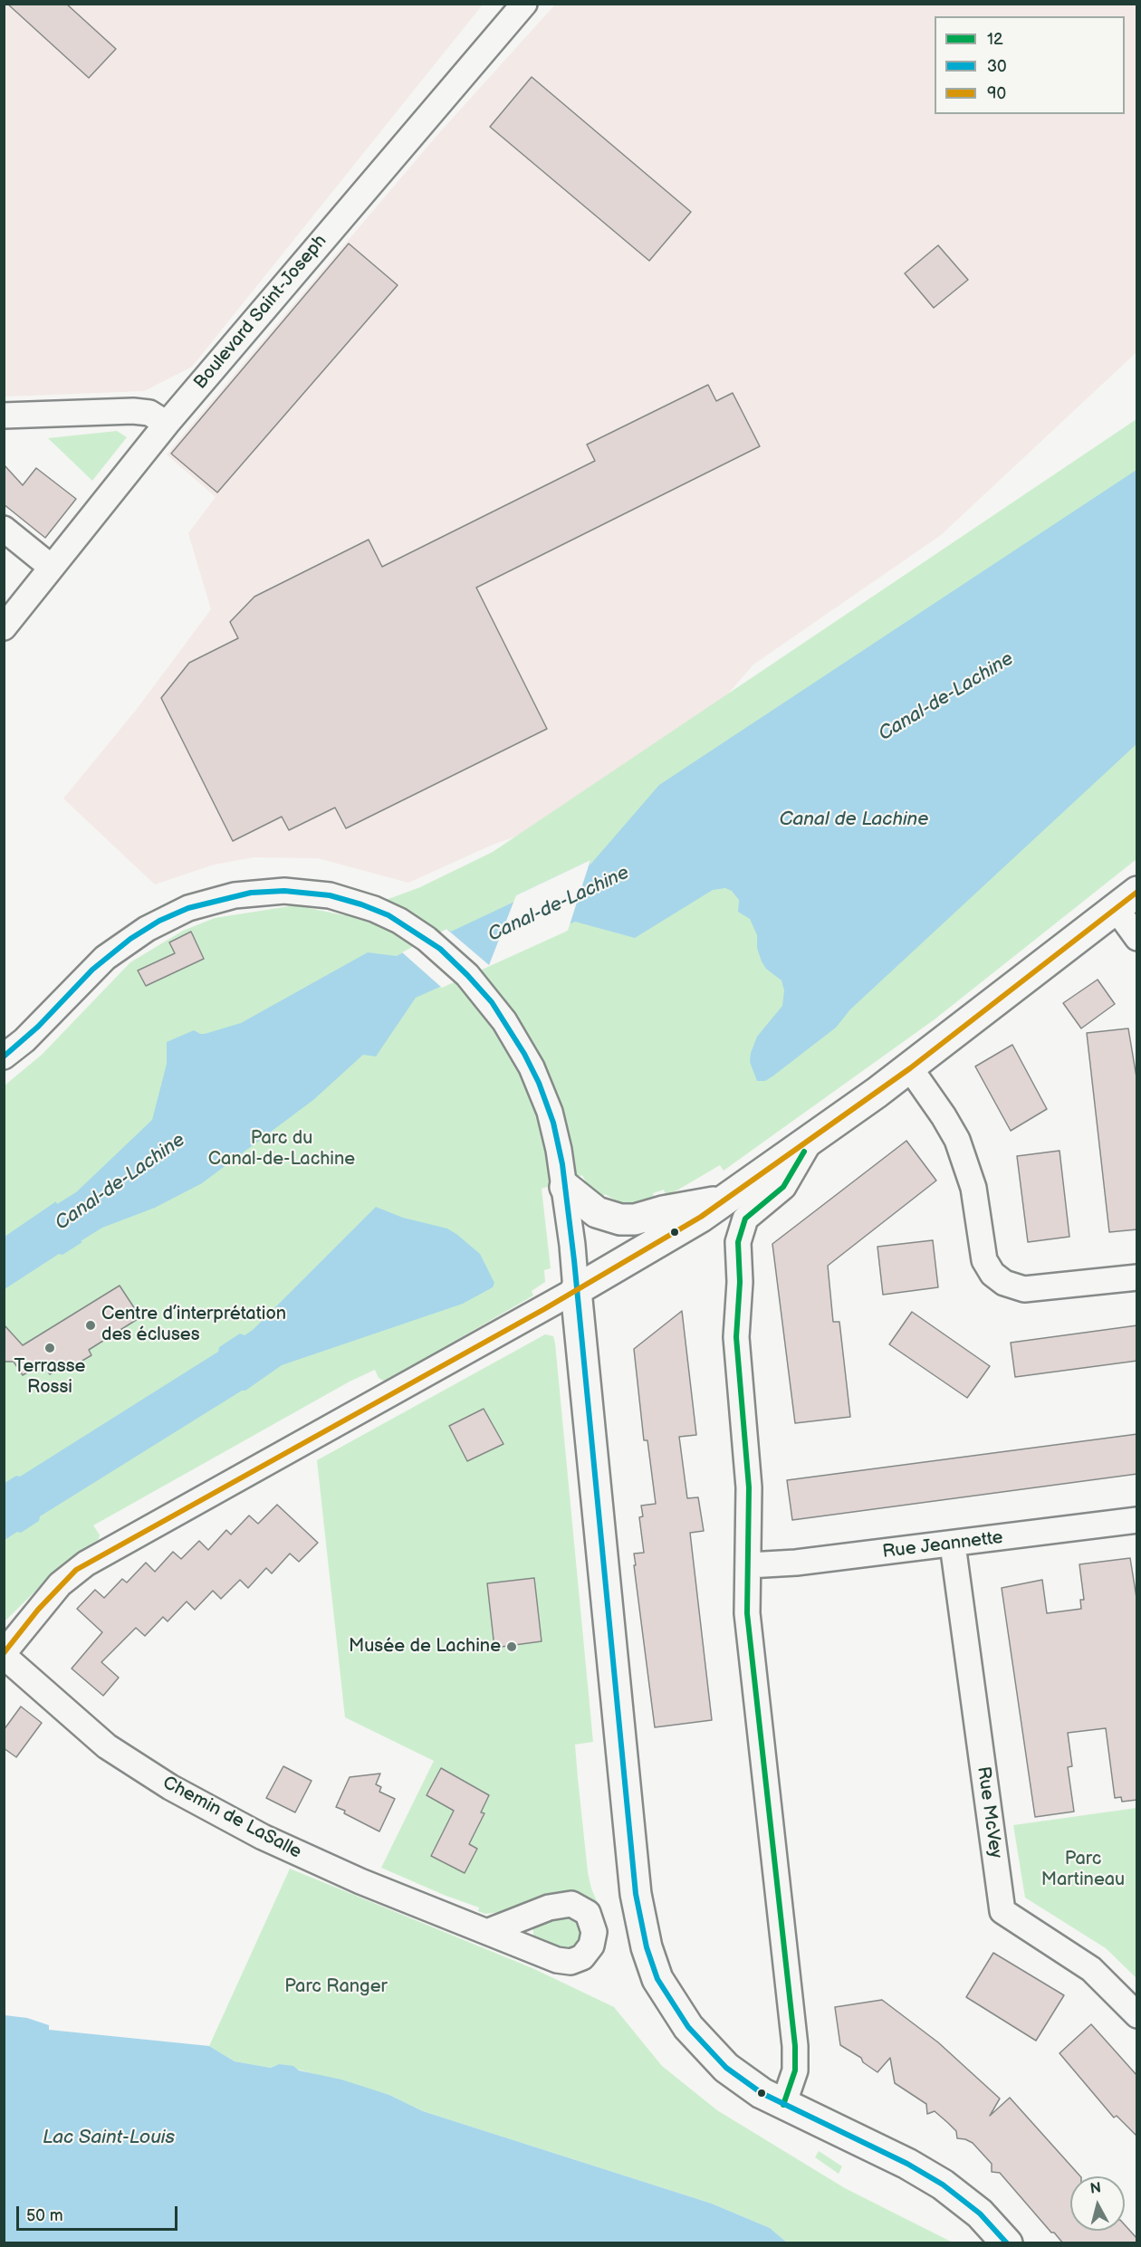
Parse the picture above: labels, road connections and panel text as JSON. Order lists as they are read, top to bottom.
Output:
{
  "streets": {
    "street": [
      "Boulevard Saint-Joseph",
      "Rue Jeannette",
      "Rue McVey",
      "Chemin de LaSalle"
    ]
  },
  "crossings": [
    ["Rue Jeannette", "Rue McVey"]
  ],
  "water": ["Canal-de-Lachine", "Canal de Lachine", "Lac Saint-Louis"],
  "parks": ["Parc du Canal-de-Lachine", "Parc Martineau", "Parc Ranger"],
  "places": ["Centre d’interprétation des écluses", "Terrasse Rossi", "Musée de Lachine"],
  "lines": ["transit line 30", "transit line 90", "transit line 12"],
  "legend": ["12", "30", "90"],
  "scale_bar": "50 m",
  "north": "top"
}
